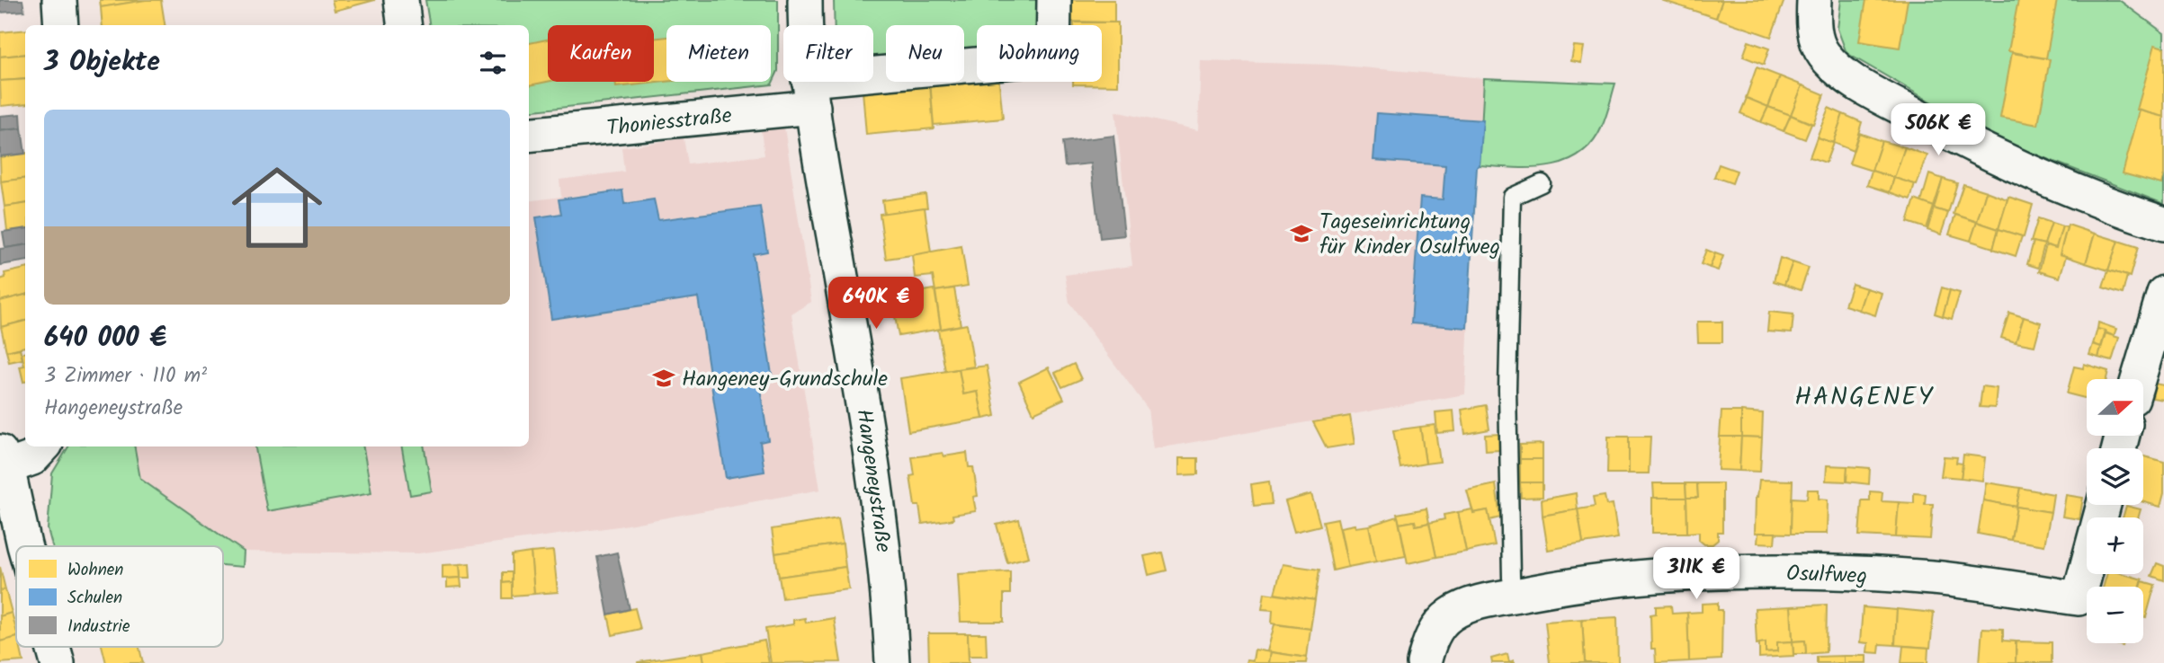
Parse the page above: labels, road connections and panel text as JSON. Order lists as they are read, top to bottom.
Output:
{
  "streets": {
    "street": ["Thoniesstraße", "Hangeneystraße", "Osulfweg"]
  },
  "crossings": [
    ["Thoniesstraße", "Hangeneystraße"]
  ],
  "districts": ["HANGENEY"],
  "places": {
    "school or university": ["Tageseinrichtung für Kinder Osulfweg", "Hangeney-Grundschule"]
  },
  "legend": ["Wohnen", "Schulen", "Industrie"],
  "north": "right",
  "page": {
    "chip": [
      "Kaufen",
      "Mieten",
      "Filter",
      "Neu",
      "Wohnung"
    ],
    "heading": "3 Objekte",
    "list": [
      {
        "name": "640 000 €",
        "note": "3 Zimmer · 110 m² · Hangeneystraße"
      }
    ],
    "price": ["506K €", "640K €", "311K €"],
    "map_buttons": ["+", "−"]
  }
}
